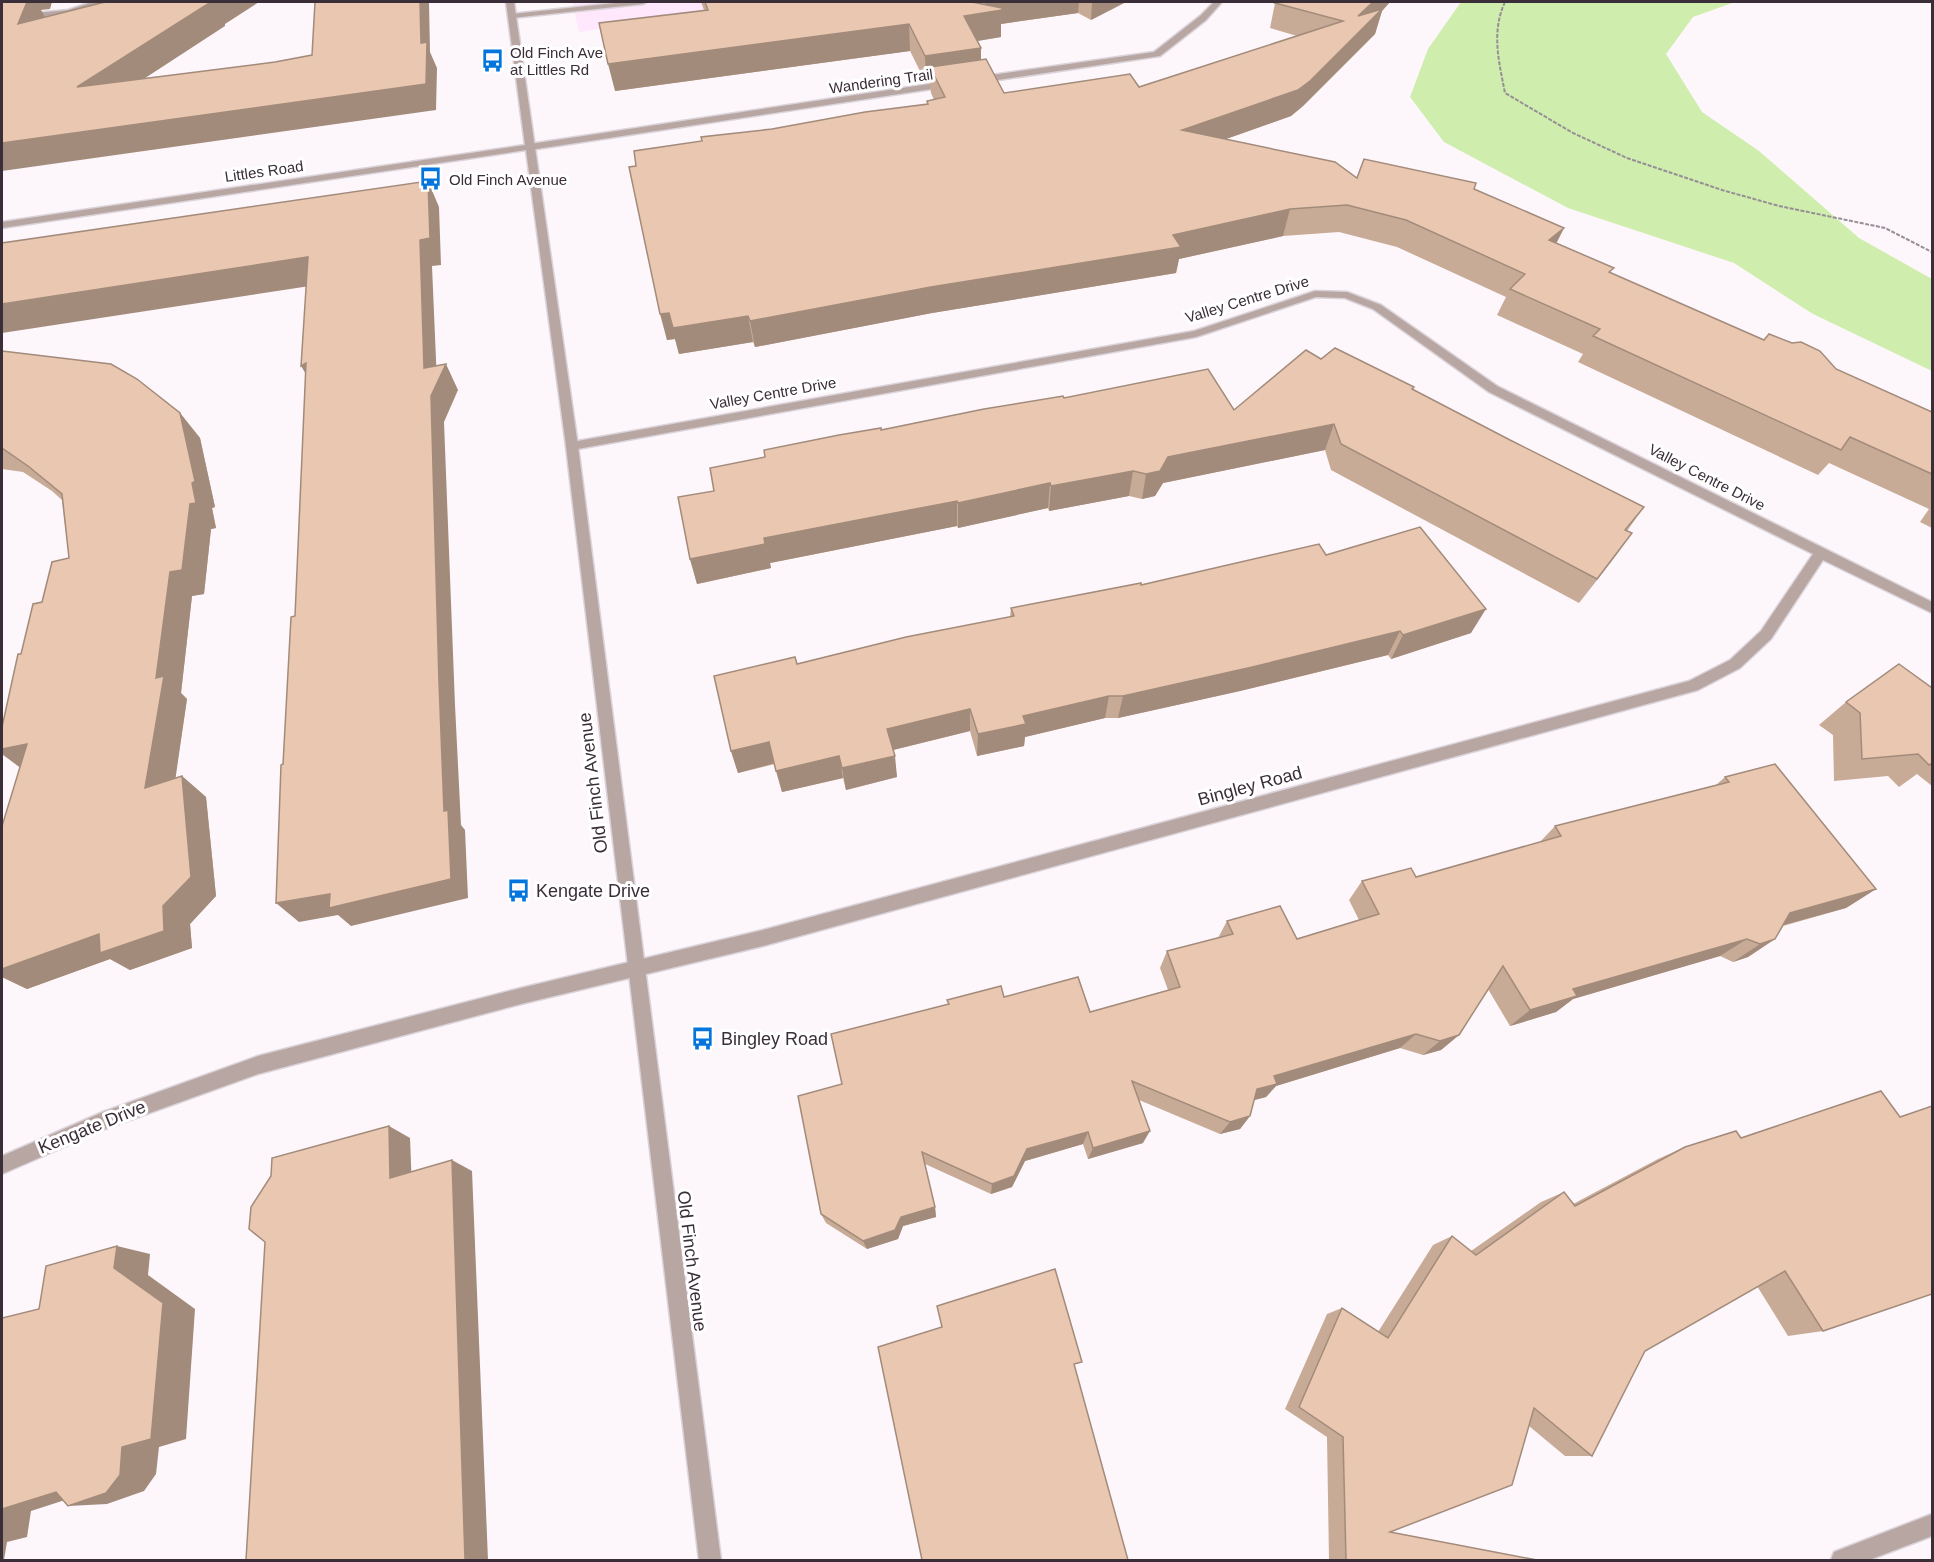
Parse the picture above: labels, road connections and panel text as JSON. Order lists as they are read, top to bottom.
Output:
{
  "streets": {
    "street": [
      "Wandering Trail",
      "Littles Road",
      "Valley Centre Drive",
      "Old Finch Avenue",
      "Bingley Road",
      "Kengate Drive"
    ]
  },
  "crossings": [
    ["Wandering Trail", "Littles Road"],
    ["Wandering Trail", "Old Finch Avenue"],
    ["Littles Road", "Old Finch Avenue"],
    ["Valley Centre Drive", "Old Finch Avenue"],
    ["Valley Centre Drive", "Bingley Road"],
    ["Old Finch Avenue", "Bingley Road"],
    ["Old Finch Avenue", "Kengate Drive"],
    ["Bingley Road", "Kengate Drive"]
  ],
  "places": {
    "bus stop": [
      "Old Finch Ave at Littles Rd",
      "Old Finch Avenue",
      "Kengate Drive",
      "Bingley Road"
    ]
  }
}
